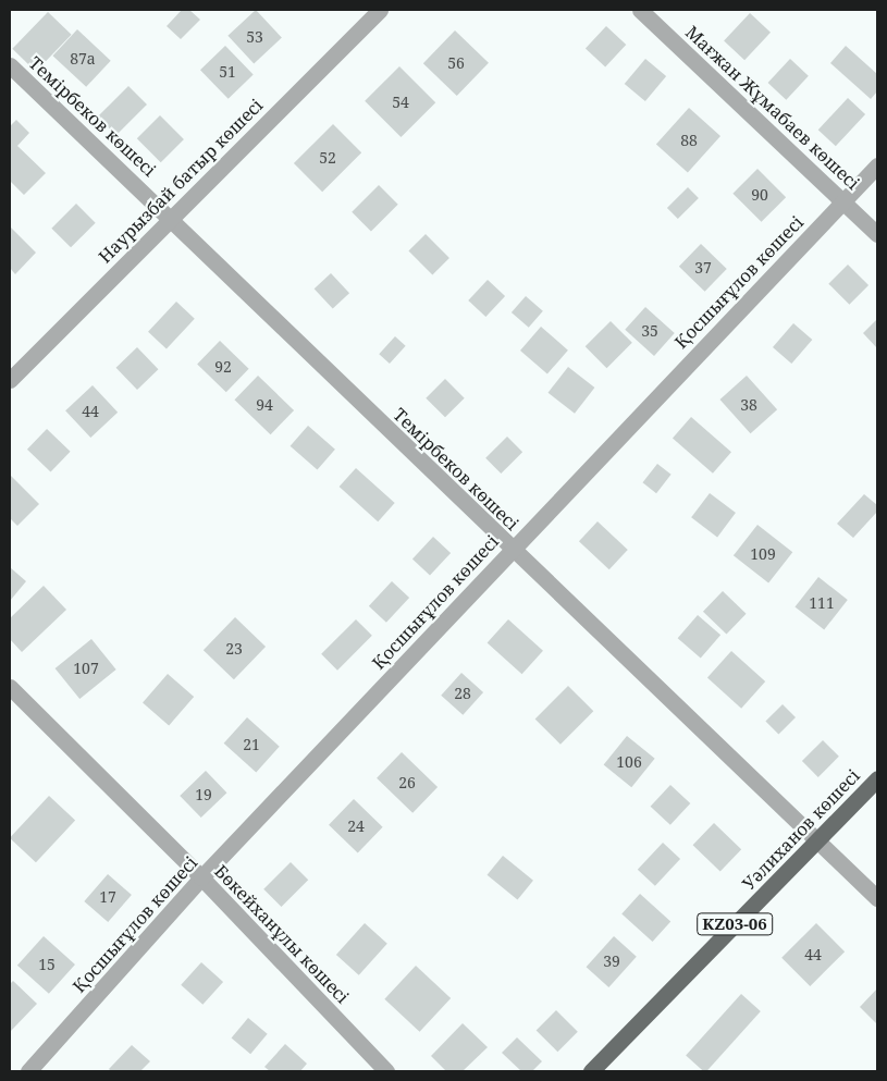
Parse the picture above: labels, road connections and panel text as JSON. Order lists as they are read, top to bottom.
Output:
{
  "streets": {
    "main road": ["Уәлиханов көшесі", "KZ03-06"],
    "street": [
      "Мағжан Жұмабаев көшесі",
      "Темірбеков көшесі",
      "Наурызбай батыр көшесі",
      "Қосшығұлов көшесі",
      "Бөкейханұлы көшесі"
    ]
  },
  "crossings": [
    ["Мағжан Жұмабаев көшесі", "Қосшығұлов көшесі"],
    ["Темірбеков көшесі", "Наурызбай батыр көшесі"],
    ["Темірбеков көшесі", "Қосшығұлов көшесі"],
    ["Темірбеков көшесі", "Уәлиханов көшесі"],
    ["Қосшығұлов көшесі", "Бөкейханұлы көшесі"]
  ],
  "house_numbers": [
    "53",
    "87а",
    "56",
    "51",
    "54",
    "88",
    "52",
    "90",
    "37",
    "35",
    "92",
    "94",
    "38",
    "44",
    "109",
    "111",
    "23",
    "107",
    "28",
    "21",
    "106",
    "26",
    "19",
    "24",
    "17",
    "44",
    "39",
    "15"
  ]
}
